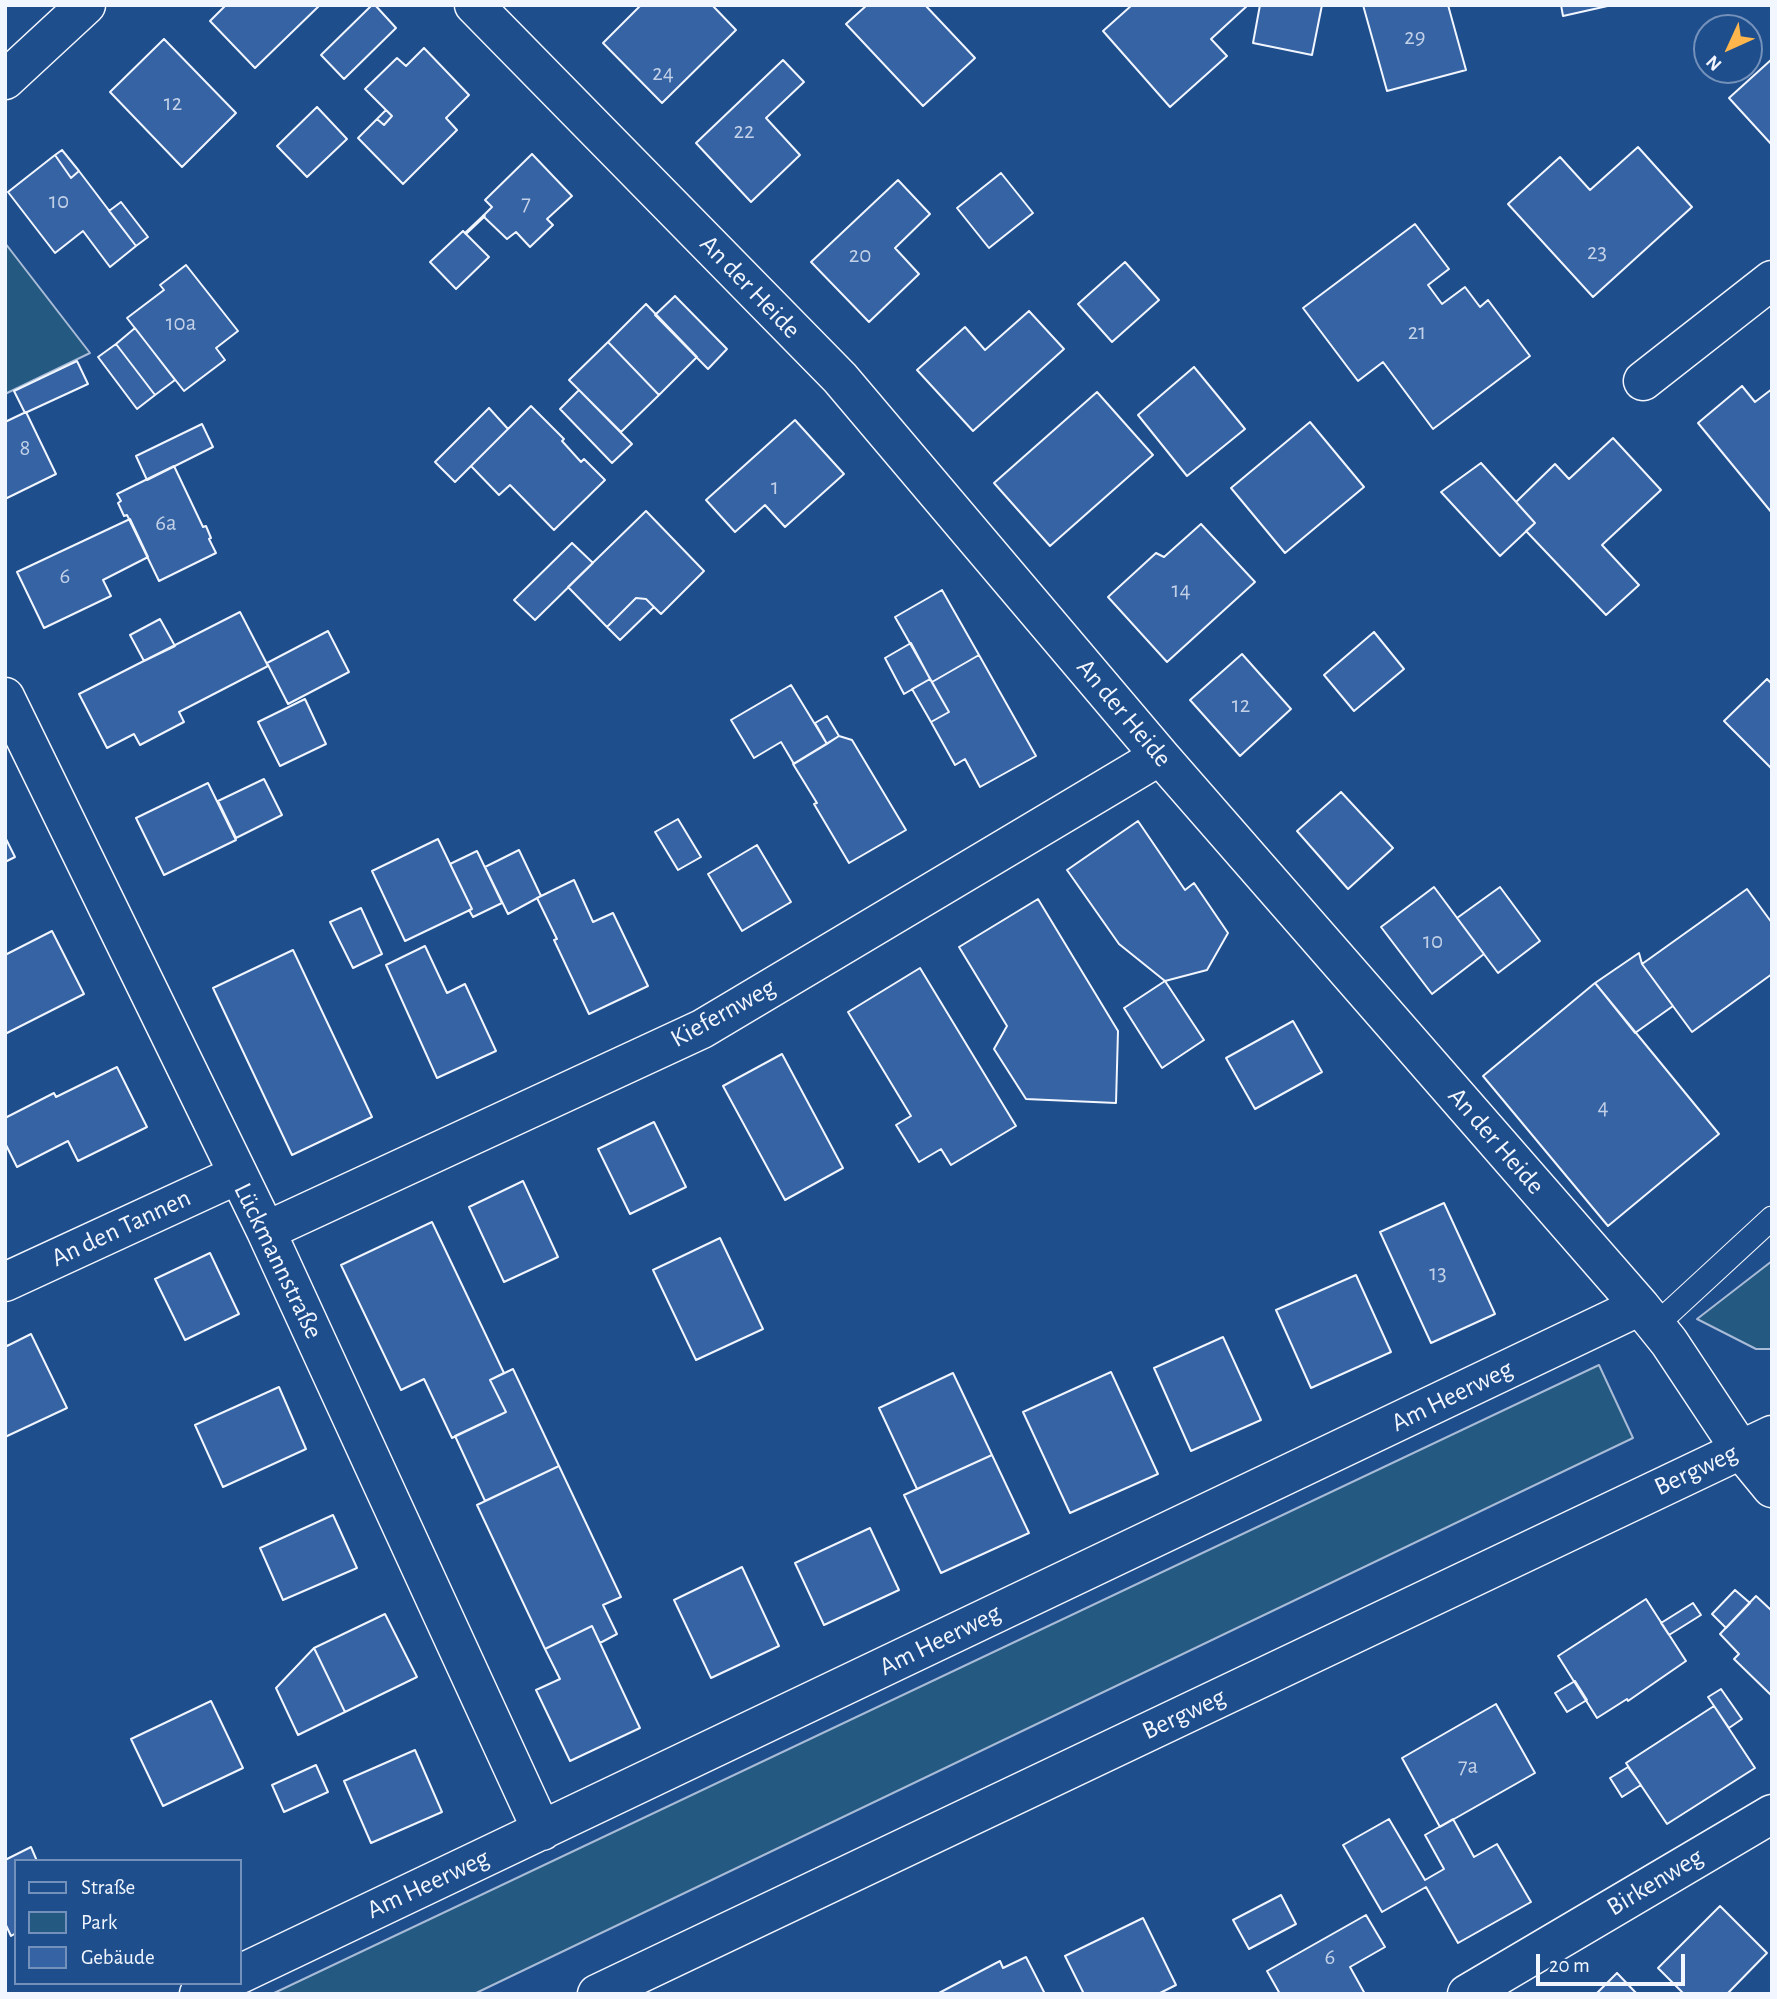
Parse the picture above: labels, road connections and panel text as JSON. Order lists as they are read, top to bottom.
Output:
{
  "streets": {
    "street": [
      "An der Heide",
      "Kiefernweg",
      "An den Tannen",
      "Lückmannstraße",
      "Am Heerweg",
      "Bergweg",
      "Birkenweg"
    ]
  },
  "crossings": [
    ["An der Heide", "Kiefernweg"],
    ["An der Heide", "Am Heerweg"],
    ["An der Heide", "Bergweg"],
    ["Kiefernweg", "Lückmannstraße"],
    ["An den Tannen", "Lückmannstraße"],
    ["Lückmannstraße", "Am Heerweg"]
  ],
  "house_numbers": [
    "29",
    "24",
    "12",
    "22",
    "10",
    "7",
    "23",
    "20",
    "10a",
    "21",
    "8",
    "1",
    "6a",
    "6",
    "14",
    "12",
    "10",
    "4",
    "13",
    "7a",
    "6"
  ],
  "legend": ["Straße", "Park", "Gebäude"],
  "scale_bar": "20 m",
  "north": "bottom left"
}
